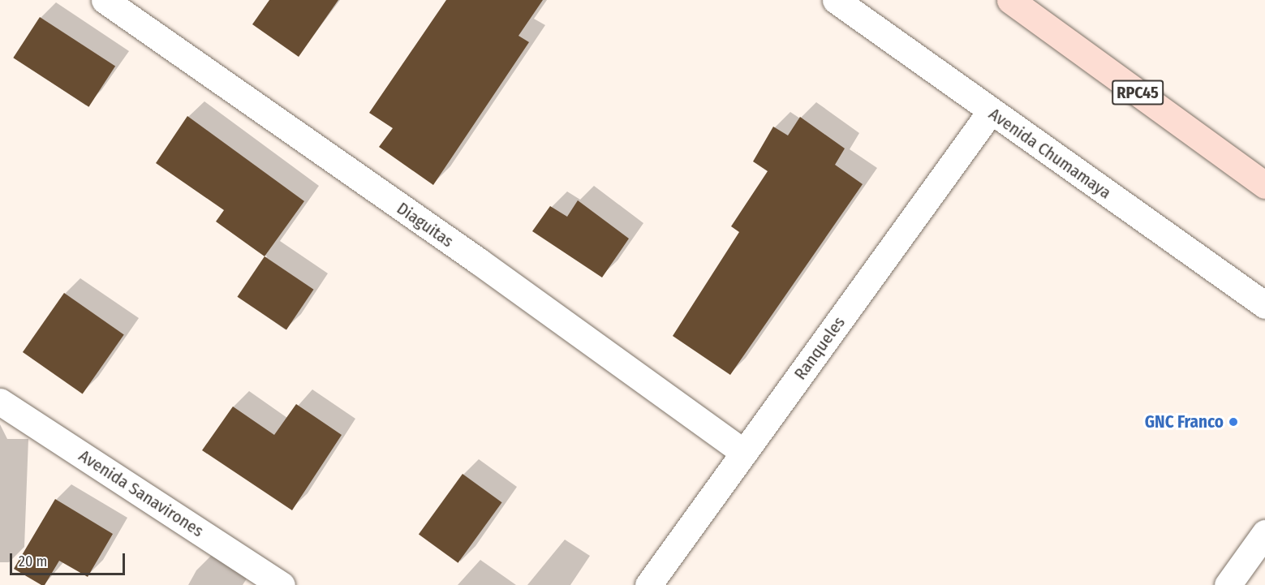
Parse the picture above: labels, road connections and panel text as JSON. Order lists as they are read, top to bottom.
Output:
{
  "streets": {
    "main road": ["RPC45"],
    "street": [
      "Avenida Chumamaya",
      "Diaguitas",
      "Ranqueles",
      "Avenida Sanavirones"
    ]
  },
  "crossings": [
    ["Avenida Chumamaya", "Ranqueles"],
    ["Diaguitas", "Ranqueles"]
  ],
  "places": ["GNC Franco"],
  "scale_bar": "20 m"
}
